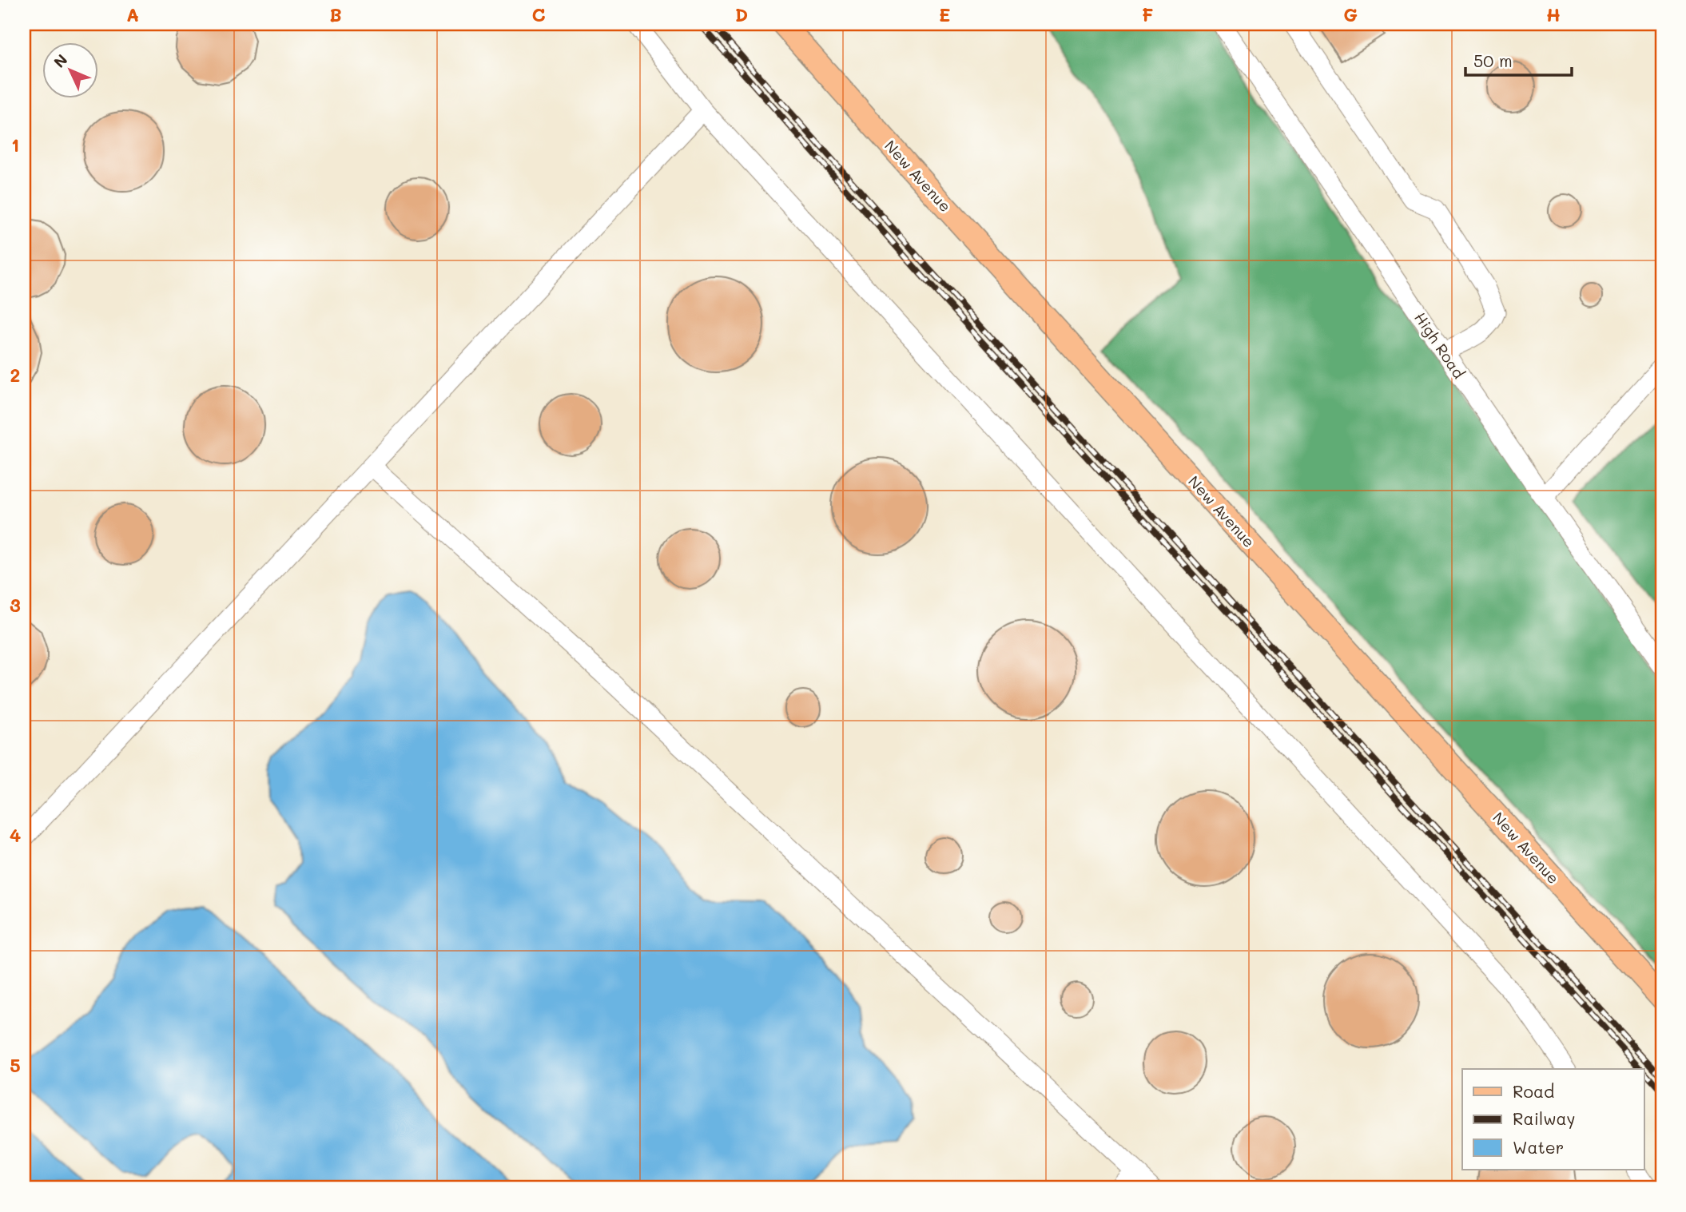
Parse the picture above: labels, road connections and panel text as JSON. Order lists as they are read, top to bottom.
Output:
{
  "streets": {
    "main road": ["New Avenue"],
    "street": ["High Road"]
  },
  "legend": ["Road", "Railway", "Water"],
  "scale_bar": "50 m",
  "north": "top left",
  "grid": {
    "columns": [
      "A",
      "B",
      "C",
      "D",
      "E",
      "F",
      "G",
      "H"
    ],
    "rows": [
      "1",
      "2",
      "3",
      "4",
      "5"
    ]
  }
}
